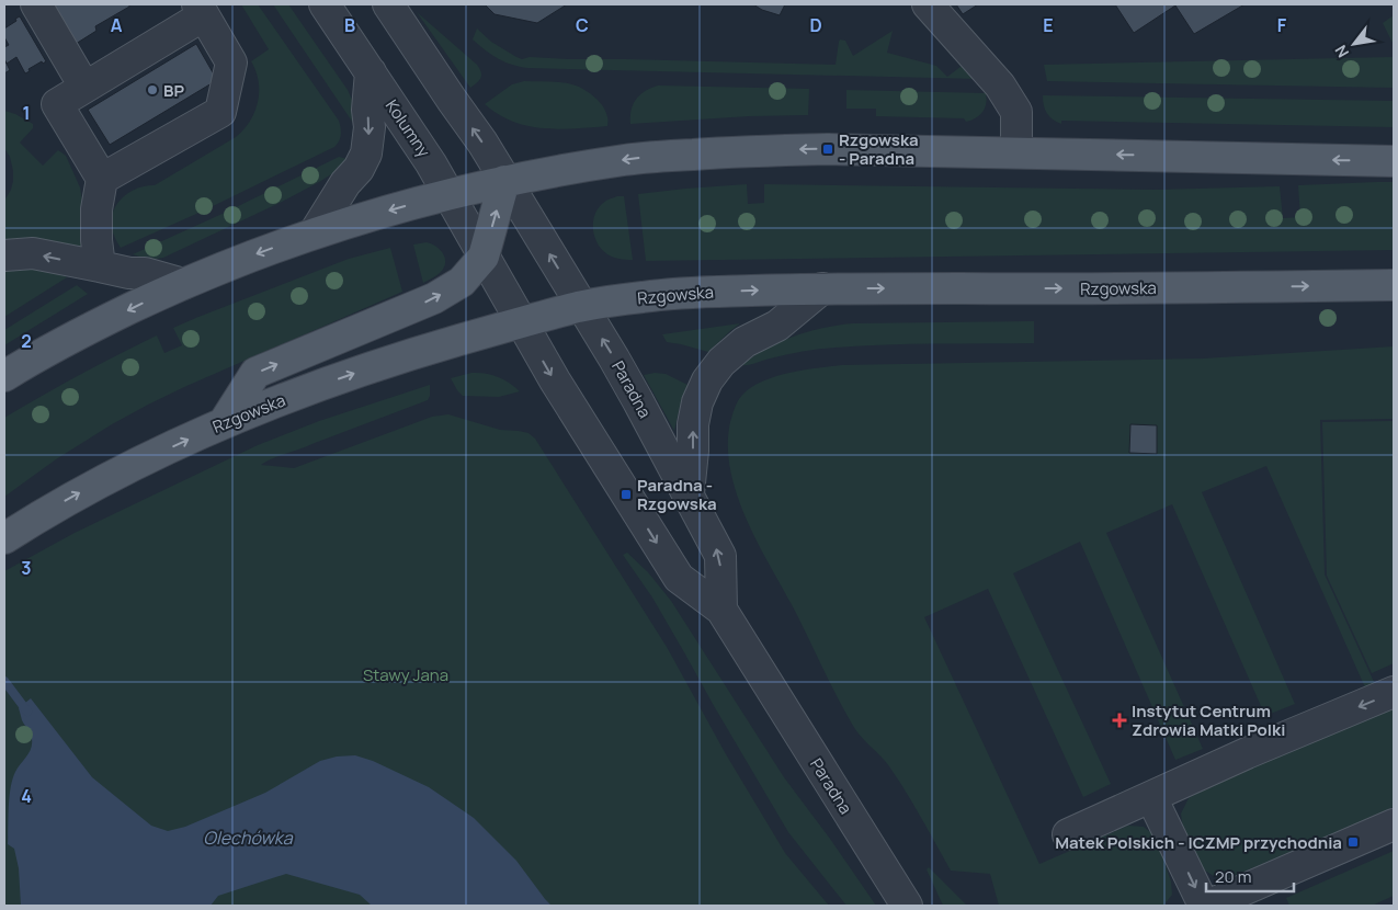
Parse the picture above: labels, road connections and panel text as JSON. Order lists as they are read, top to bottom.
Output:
{
  "streets": {
    "main road": ["Rzgowska"],
    "street": ["Kolumny", "Paradna"]
  },
  "crossings": [
    ["Kolumny", "Paradna"],
    ["Rzgowska", "Paradna"]
  ],
  "water": ["Olechówka"],
  "parks": ["Stawy Jana"],
  "places": {
    "other": ["BP"],
    "transit": ["Rzgowska - Paradna", "Paradna - Rzgowska", "Matek Polskich - ICZMP przychodnia"],
    "health": ["Instytut Centrum Zdrowia Matki Polki"]
  },
  "scale_bar": "20 m",
  "north": "bottom left",
  "grid": {
    "columns": [
      "A",
      "B",
      "C",
      "D",
      "E",
      "F"
    ],
    "rows": [
      "1",
      "2",
      "3",
      "4"
    ]
  }
}
